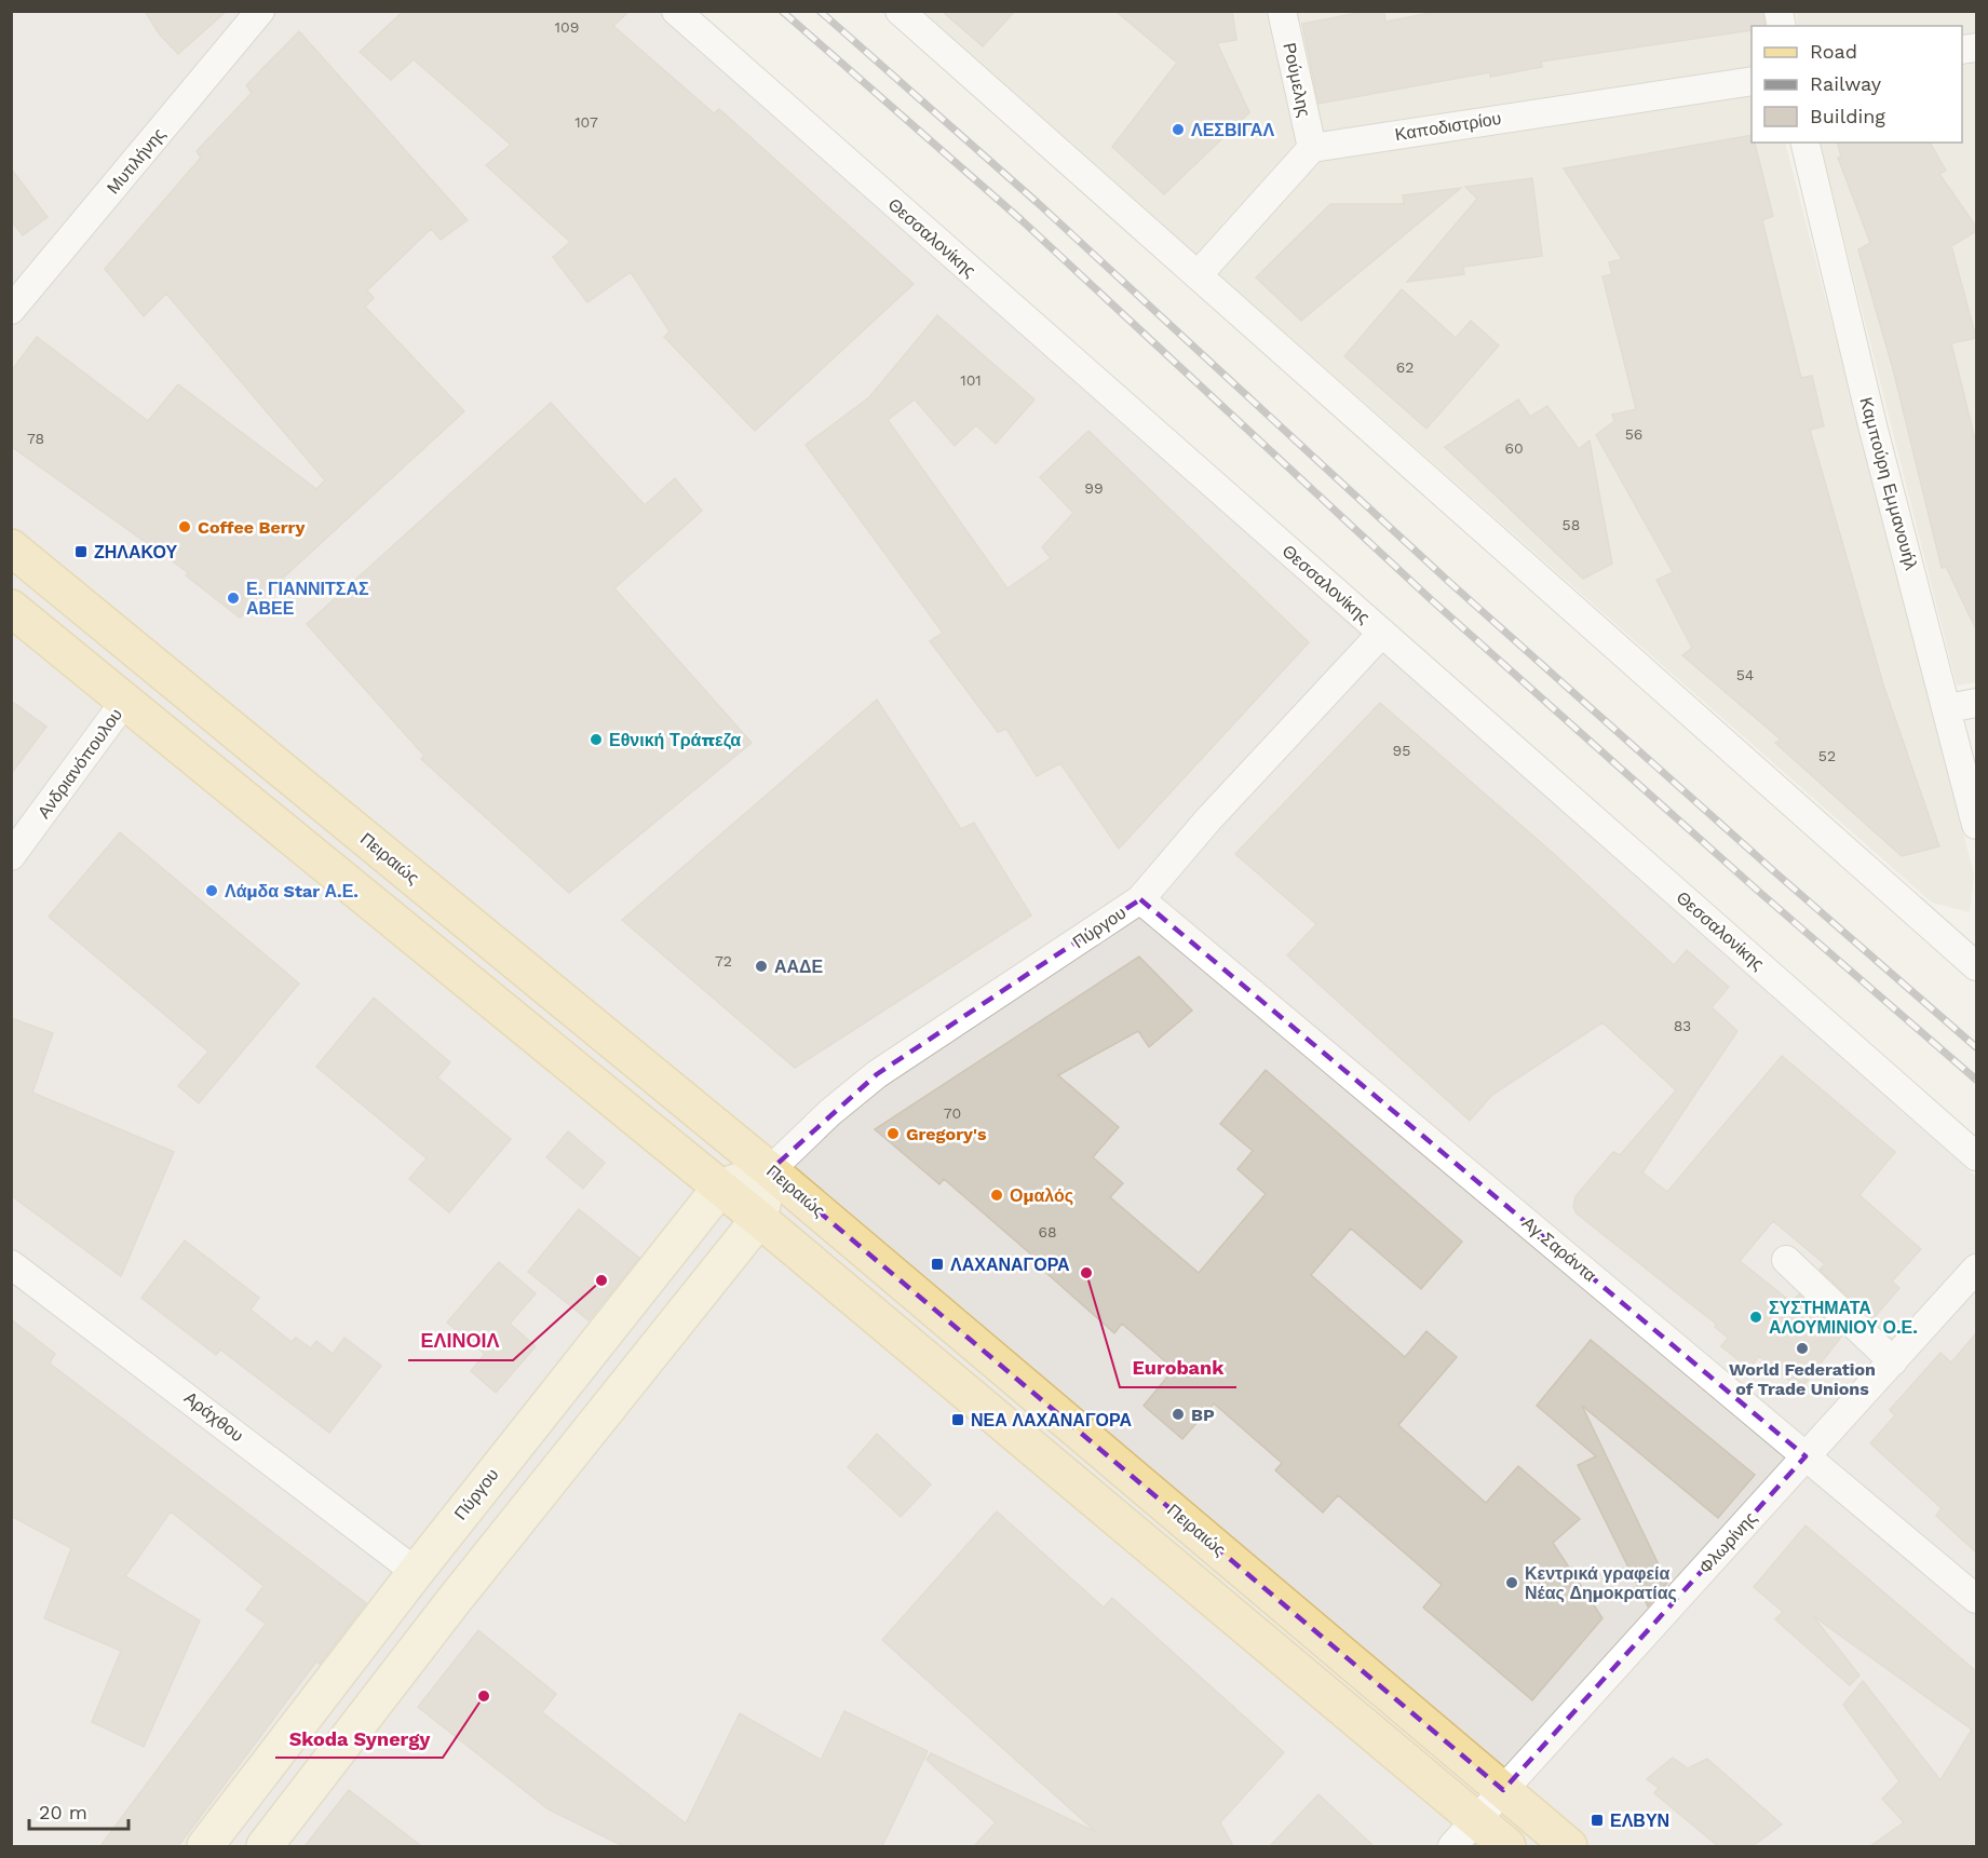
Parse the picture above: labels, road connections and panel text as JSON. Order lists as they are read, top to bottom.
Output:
{
  "streets": {
    "main road": ["Πειραιώς"],
    "street": [
      "Ρούμελης",
      "Καποδιστρίου",
      "Μυτιλήνης",
      "Θεσσαλονίκης",
      "Καμπούρη Εμμανουήλ",
      "Ανδριανόπουλου",
      "Πύργου",
      "Αγ.Σαράντα",
      "Αράχθου",
      "Φλωρίνης"
    ]
  },
  "crossings": [
    ["Ρούμελης", "Καποδιστρίου"],
    ["Θεσσαλονίκης", "Πύργου"],
    ["Πειραιώς", "Πύργου"],
    ["Πειραιώς", "Φλωρίνης"],
    ["Πύργου", "Αγ.Σαράντα"],
    ["Πύργου", "Αράχθου"],
    ["Αγ.Σαράντα", "Φλωρίνης"]
  ],
  "places": {
    "other": [
      "ΛΕΣΒΙΓΑΛ",
      "Coffee Berry",
      "Ε. ΓΙΑΝΝΙΤΣΑΣ ΑΒΕΕ",
      "Εθνική Τράπεζα",
      "Λάμδα Star Α.Ε.",
      "ΑΑΔΕ",
      "Gregory's",
      "Ομαλός",
      "Eurobank",
      "ΕΛΙΝΟΙΛ",
      "ΣΥΣΤΗΜΑΤΑ ΑΛΟΥΜΙΝΙΟΥ Ο.Ε.",
      "World Federation of Trade Unions",
      "BP",
      "Κεντρικά γραφεία Νέας Δημοκρατίας",
      "Skoda Synergy"
    ],
    "transit": [
      "ΖΗΛΑΚΟΥ",
      "ΛΑΧΑΝΑΓΟΡΑ",
      "ΝΕΑ ΛΑΧΑΝΑΓΟΡΑ",
      "ΕΛΒΥΝ"
    ]
  },
  "house_numbers": [
    "109",
    "107",
    "62",
    "101",
    "56",
    "78",
    "60",
    "99",
    "58",
    "54",
    "95",
    "52",
    "72",
    "83",
    "70",
    "68"
  ],
  "legend": ["Road", "Railway", "Building"],
  "scale_bar": "20 m"
}
